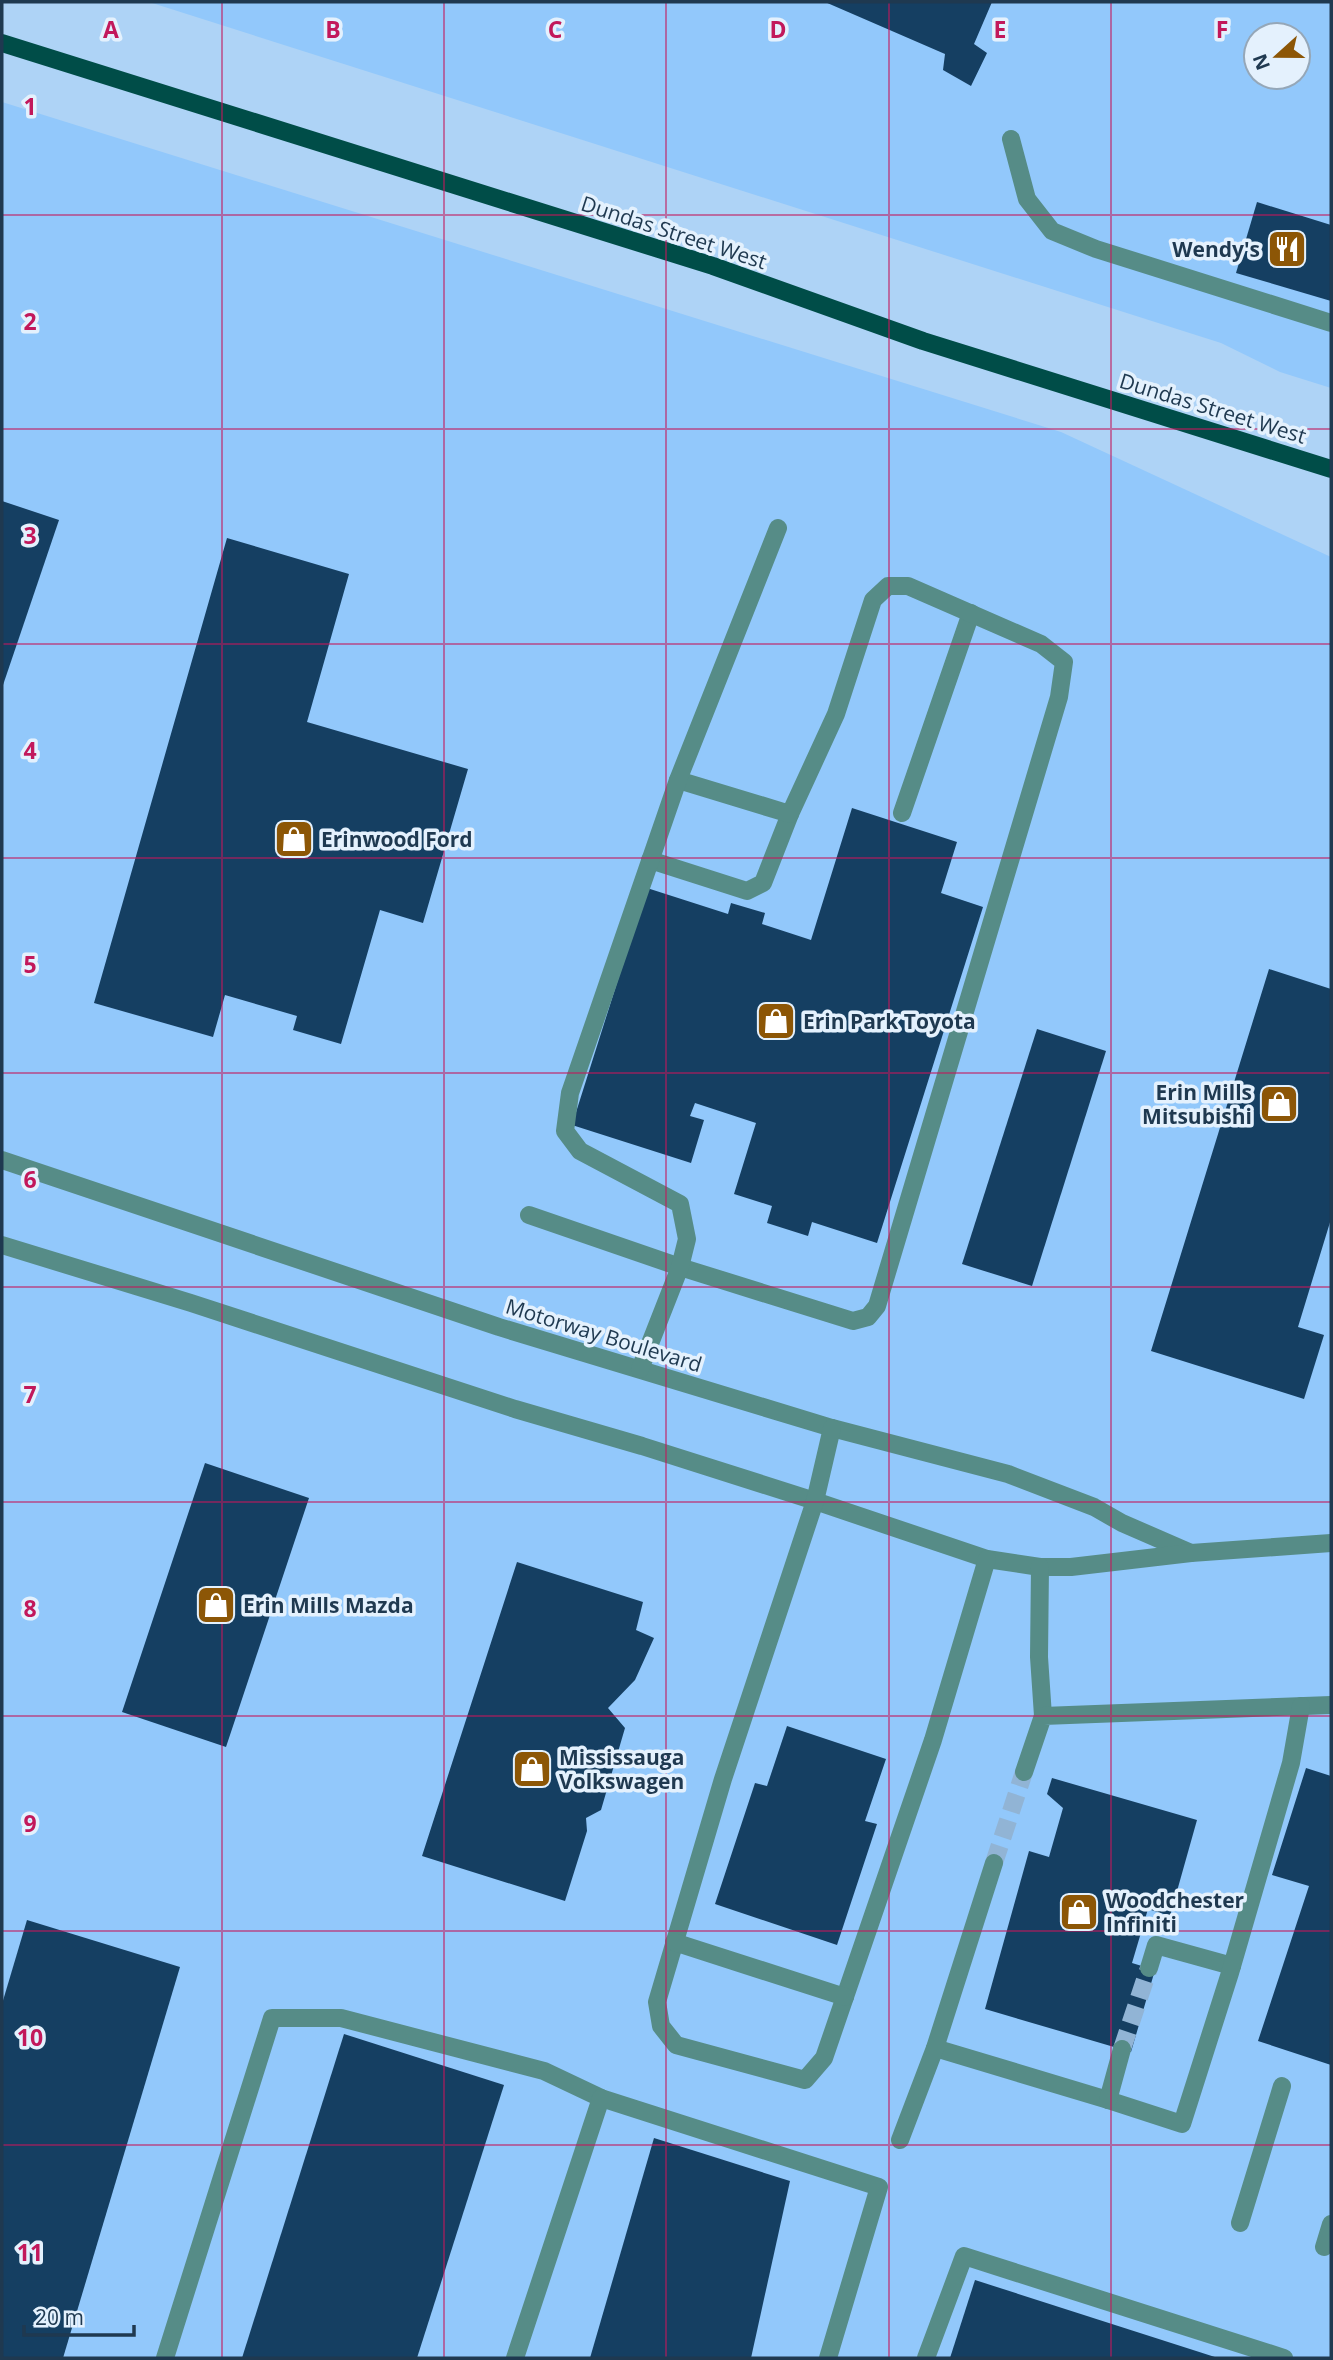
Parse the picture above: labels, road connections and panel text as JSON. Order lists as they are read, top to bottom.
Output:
{
  "streets": {
    "main road": ["Dundas Street West"],
    "street": ["Motorway Boulevard"]
  },
  "places": {
    "restaurant": ["Wendy's"],
    "shop": [
      "Erinwood Ford",
      "Erin Park Toyota",
      "Erin Mills Mitsubishi",
      "Erin Mills Mazda",
      "Mississauga Volkswagen",
      "Woodchester Infiniti"
    ]
  },
  "scale_bar": "20 m",
  "north": "left",
  "grid": {
    "columns": [
      "A",
      "B",
      "C",
      "D",
      "E",
      "F"
    ],
    "rows": [
      "1",
      "2",
      "3",
      "4",
      "5",
      "6",
      "7",
      "8",
      "9",
      "10",
      "11"
    ]
  }
}
